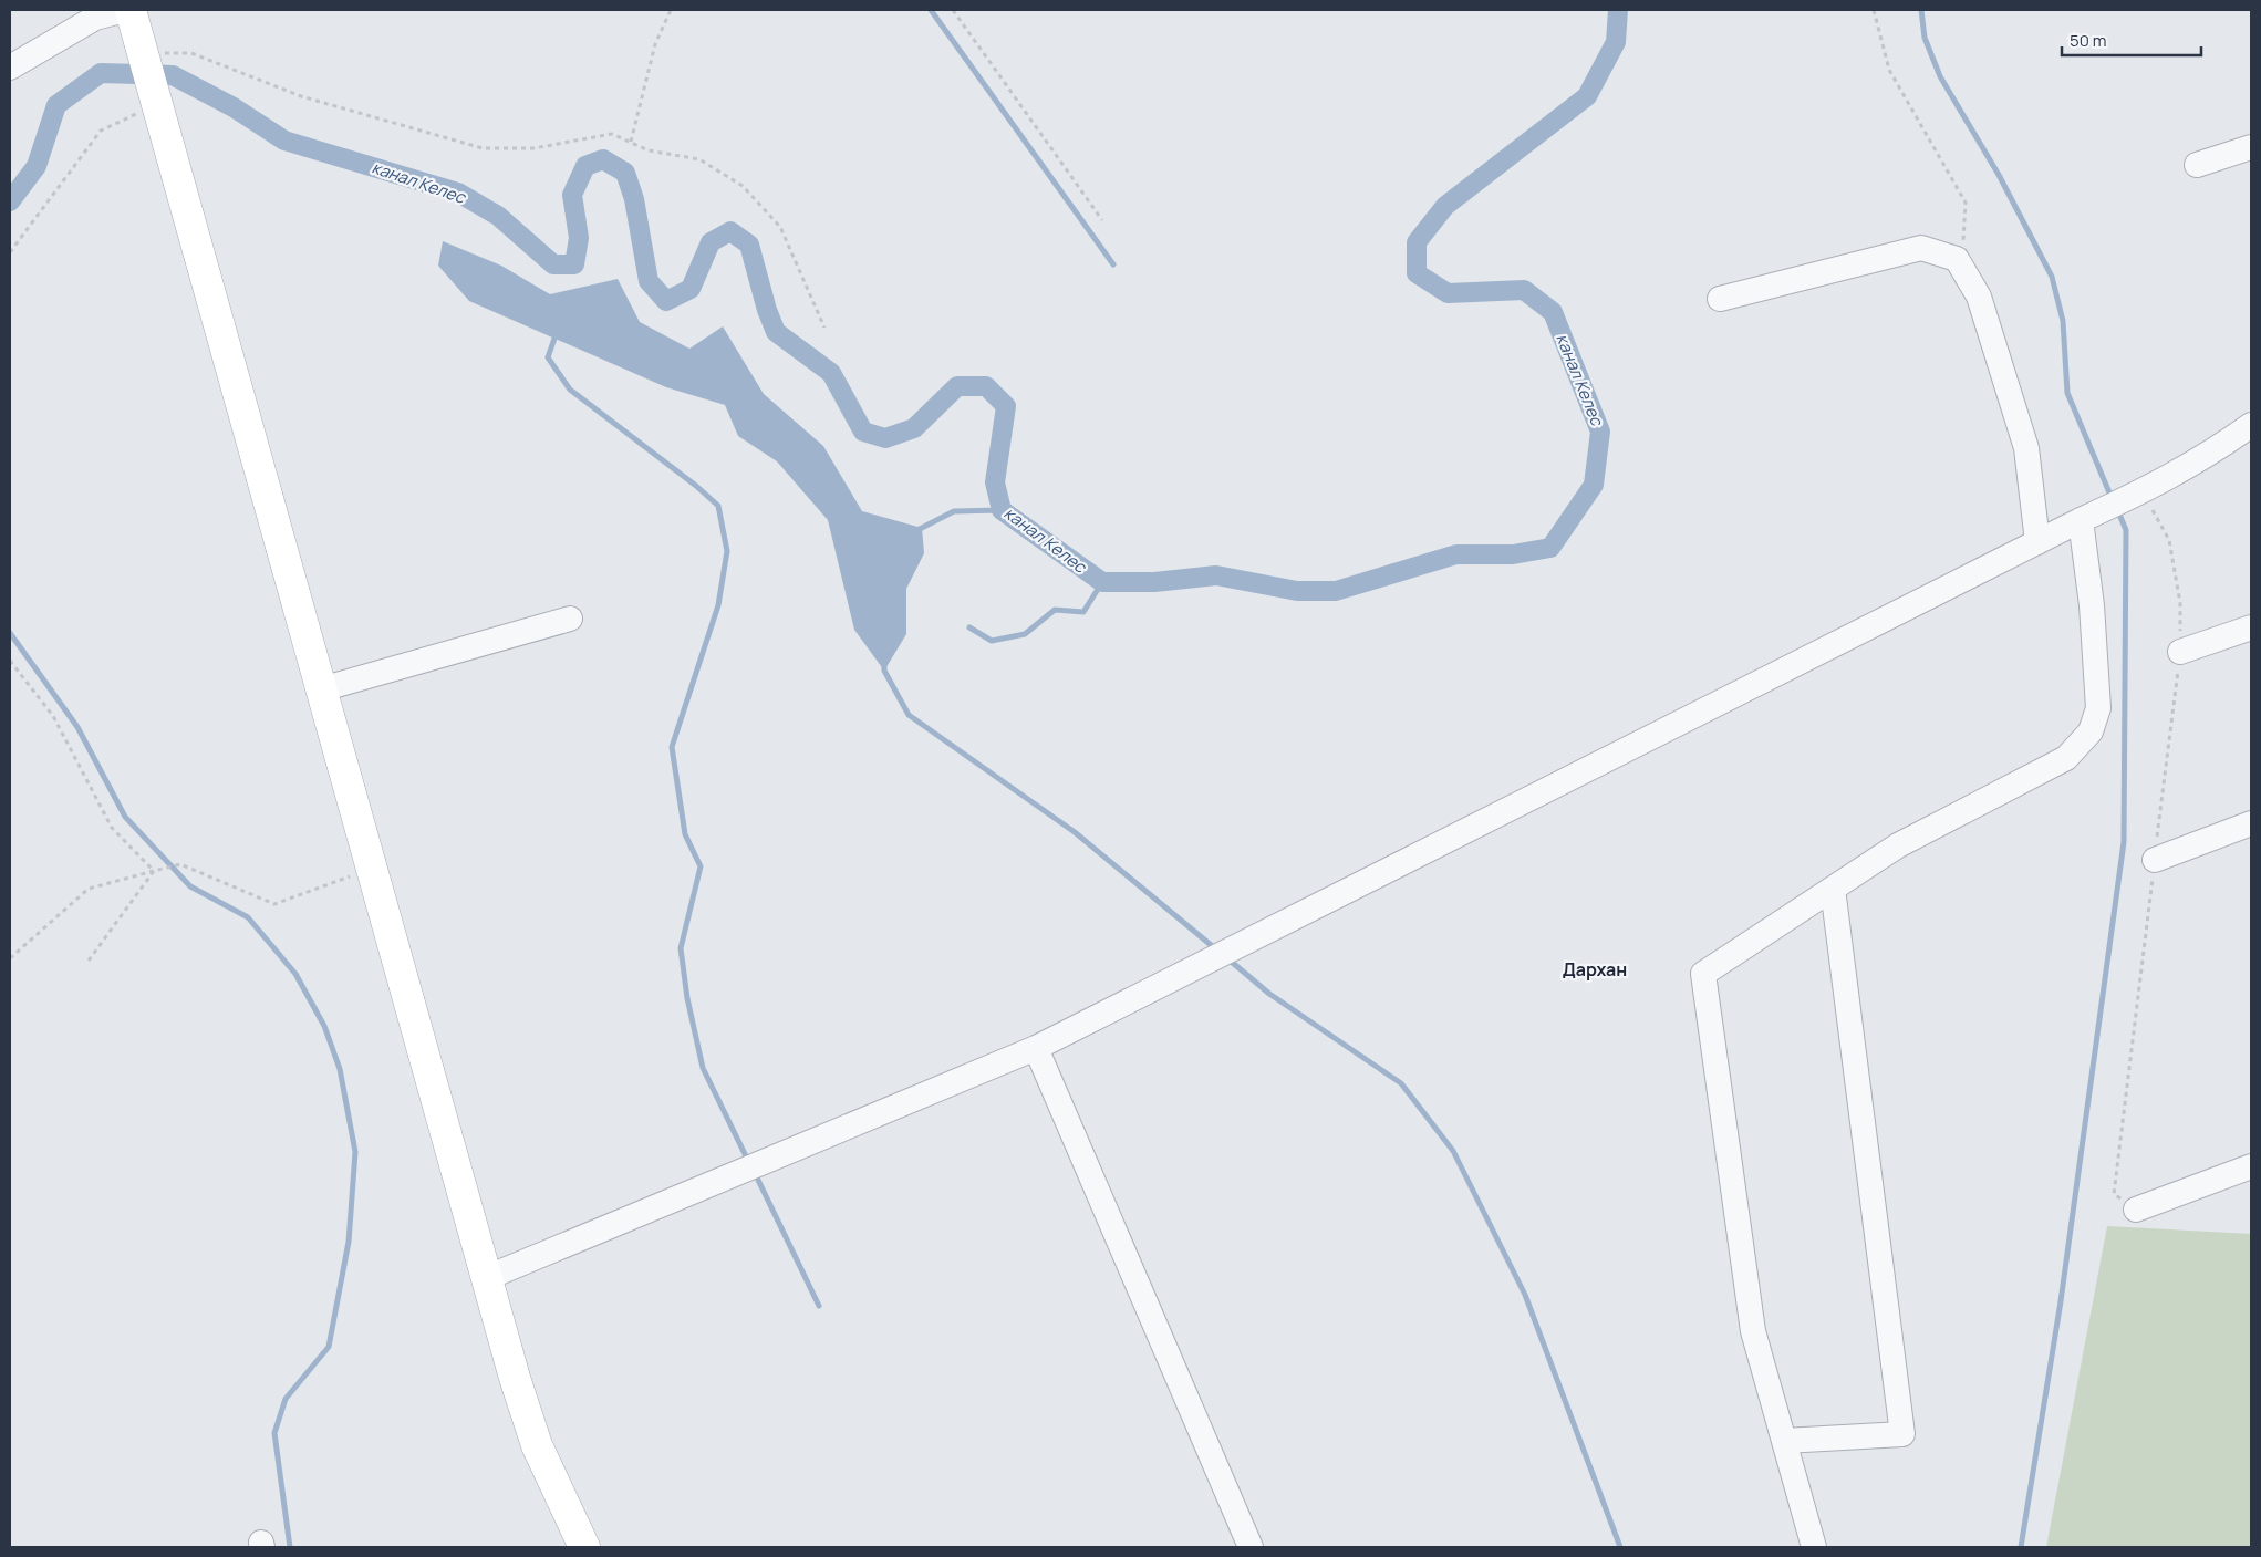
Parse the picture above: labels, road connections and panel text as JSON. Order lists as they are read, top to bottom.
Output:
{
  "districts": ["Дархан"],
  "water": ["канал Келес"],
  "scale_bar": "50 m"
}
